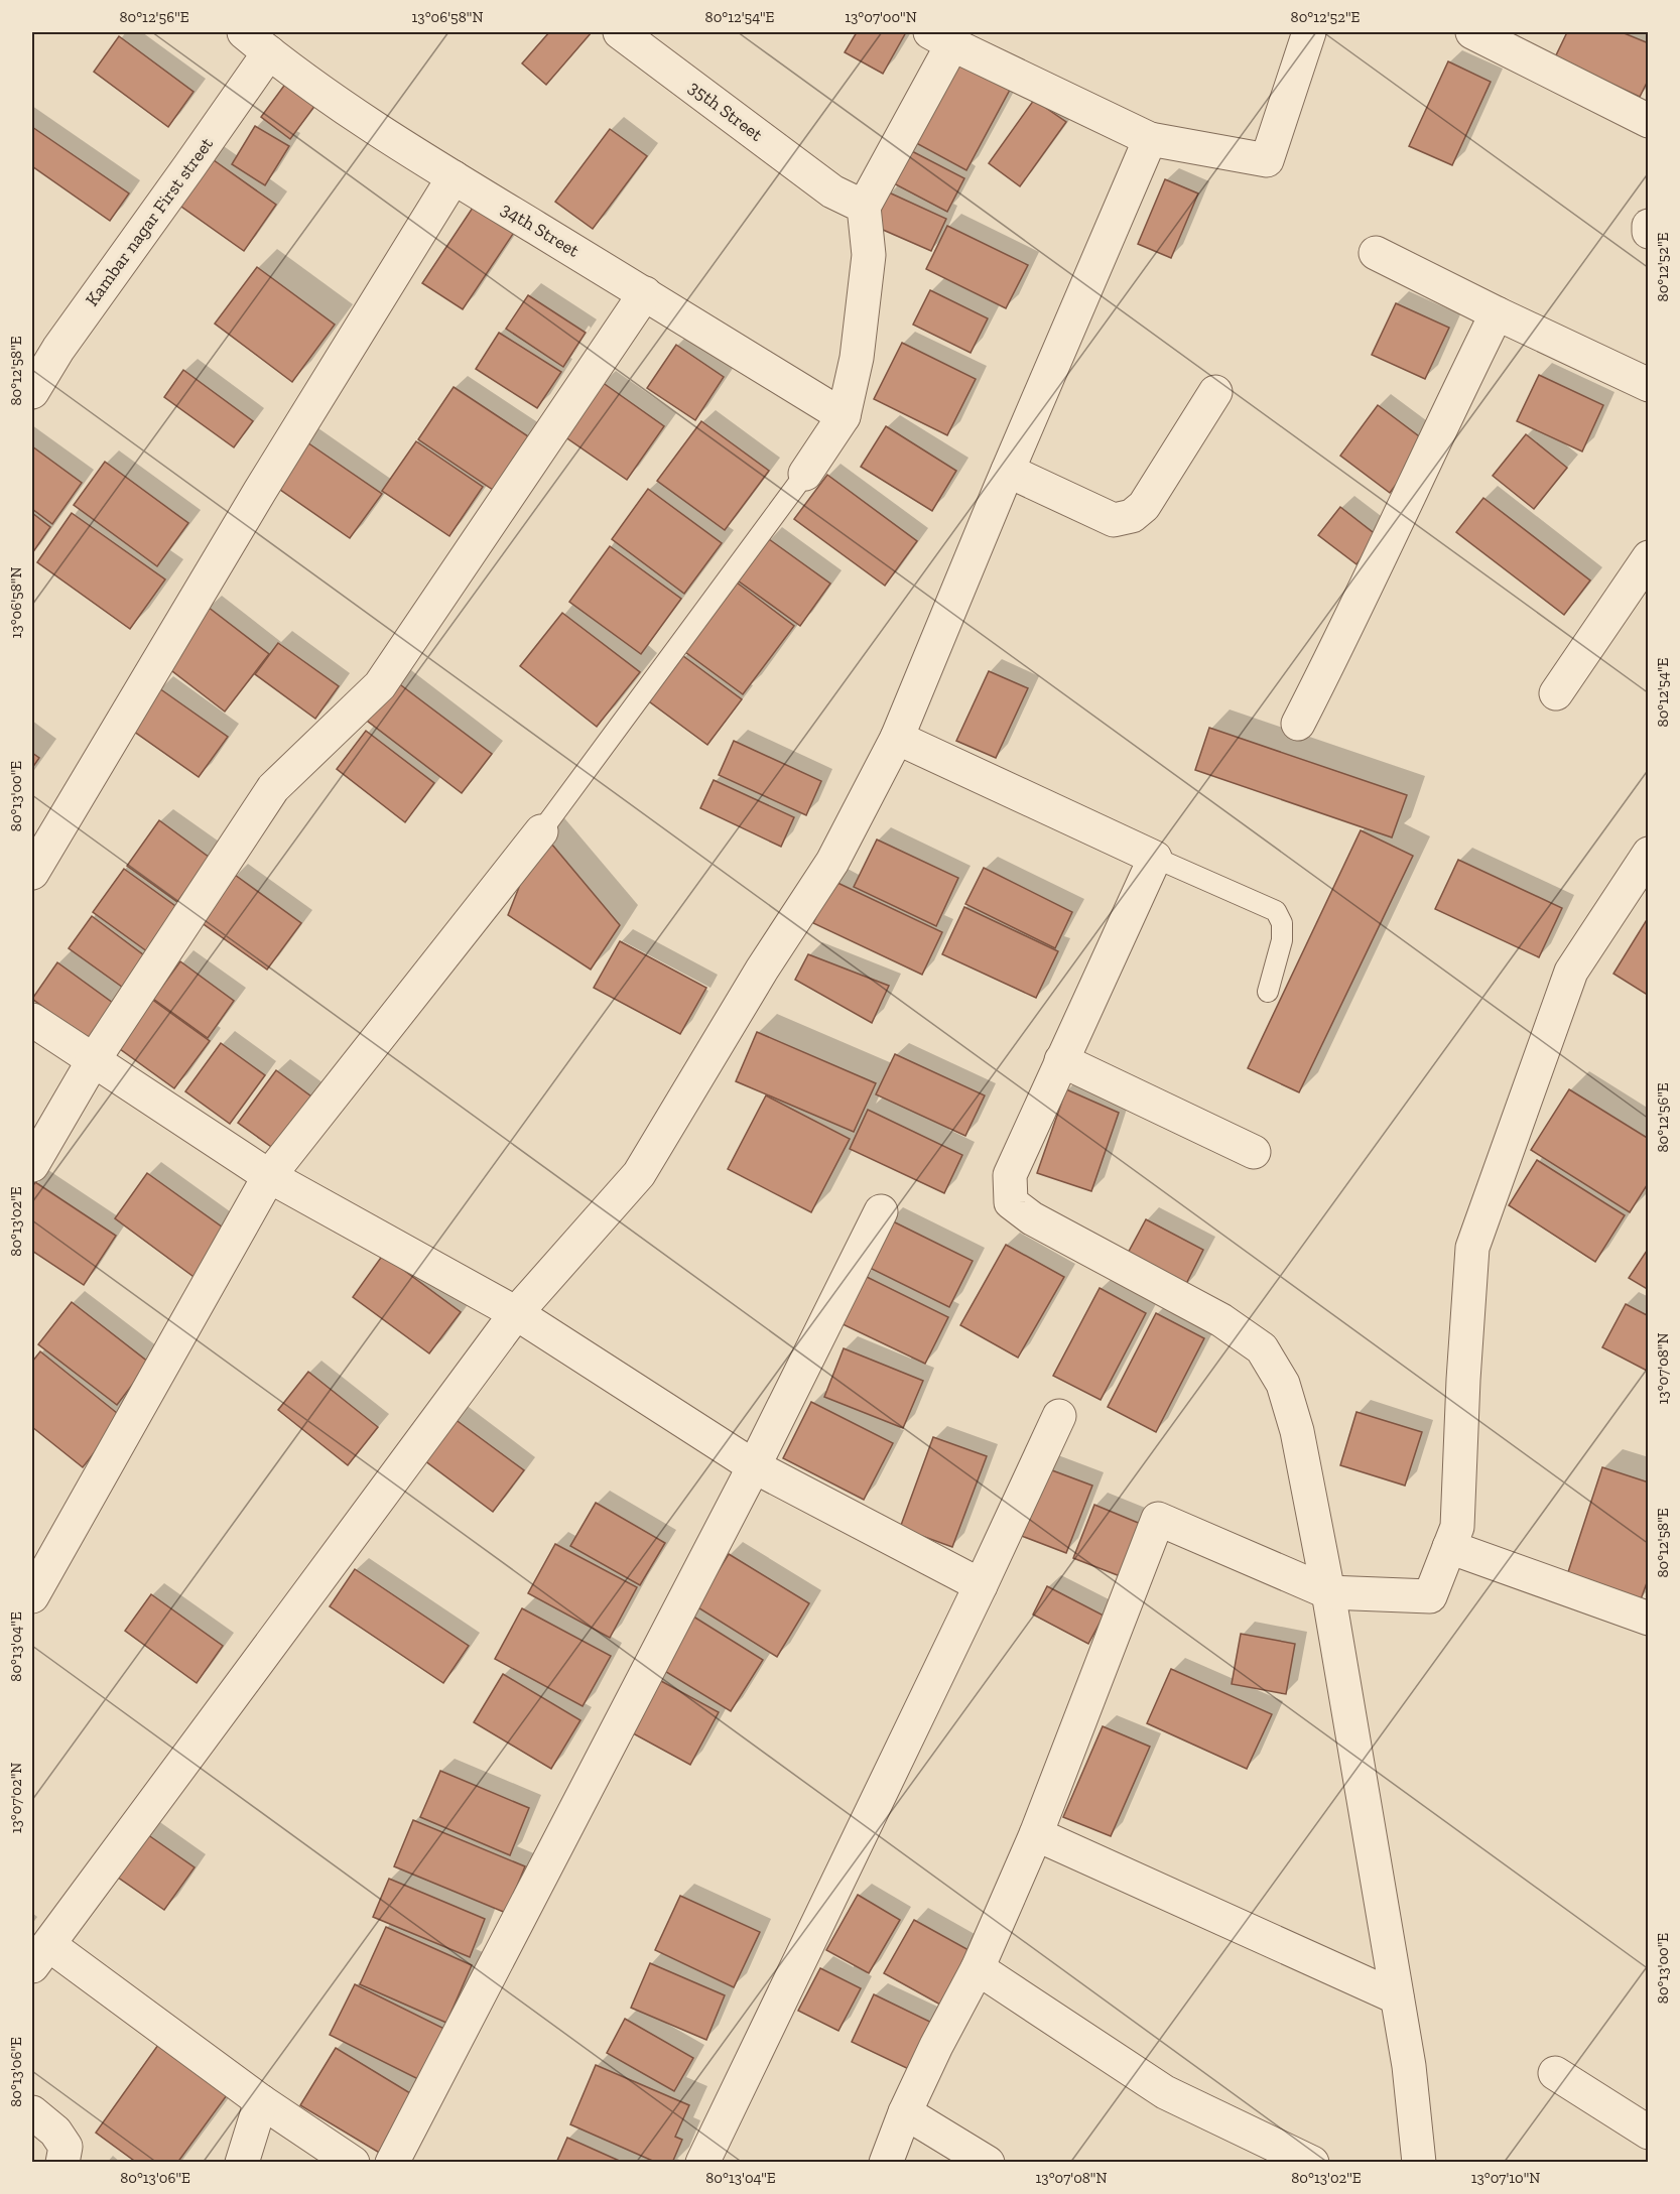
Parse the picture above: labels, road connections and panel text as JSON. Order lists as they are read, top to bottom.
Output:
{
  "streets": {
    "street": ["35th Street", "Kambar nagar First street", "34th Street"]
  },
  "crossings": [
    ["Kambar nagar First street", "34th Street"]
  ],
  "coordinates": [
    "80°12'56\"E",
    "13°06'58\"N",
    "80°12'54\"E",
    "13°07'00\"N",
    "80°12'52\"E",
    "80°12'58\"E",
    "80°13'00\"E",
    "80°13'02\"E",
    "13°07'08\"N",
    "80°13'04\"E",
    "13°07'02\"N",
    "80°13'06\"E",
    "13°07'10\"N"
  ]
}
